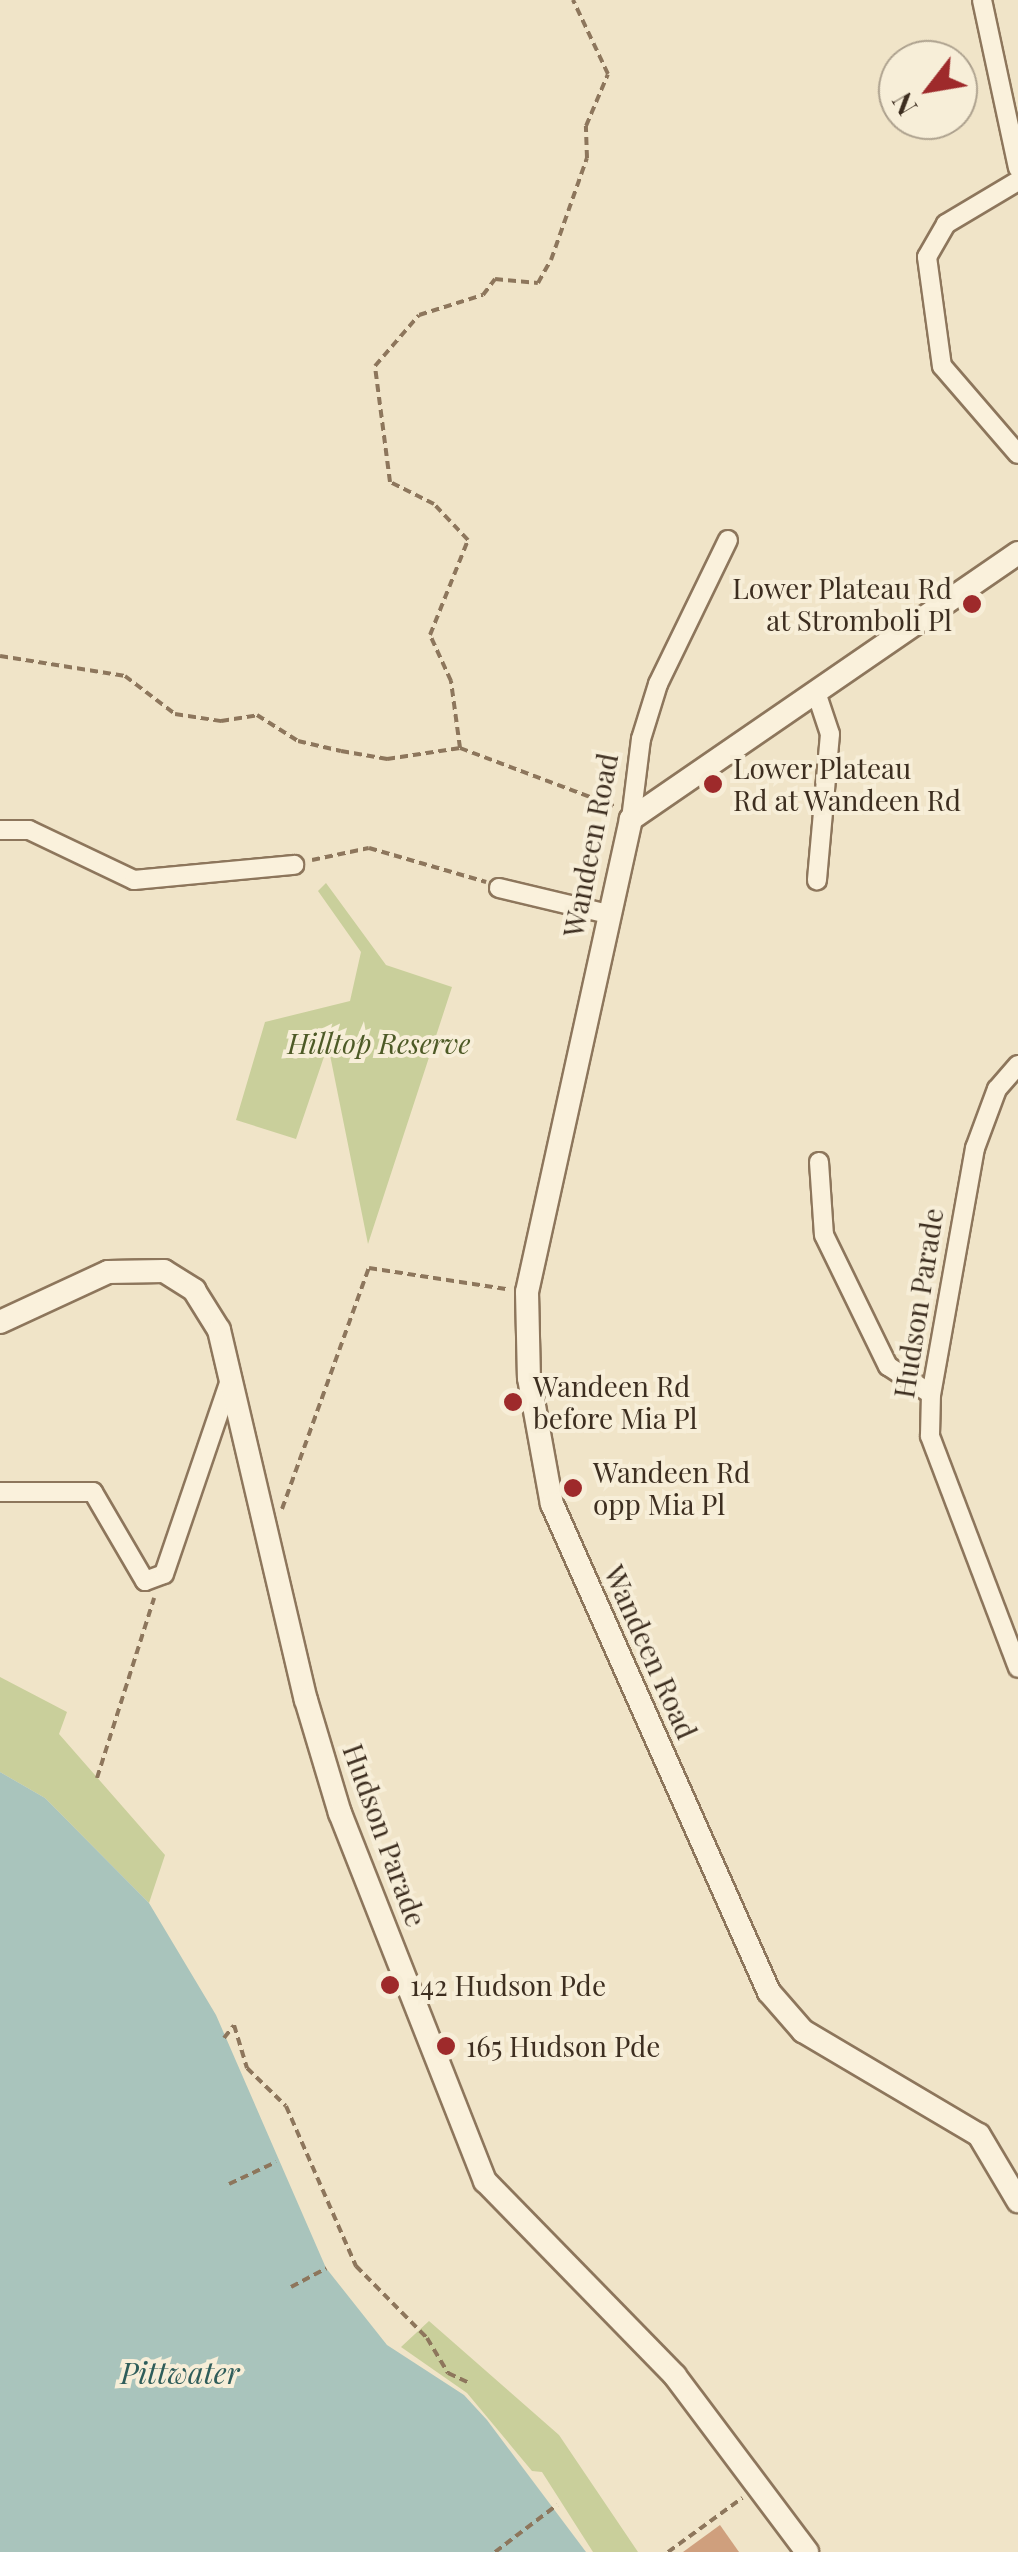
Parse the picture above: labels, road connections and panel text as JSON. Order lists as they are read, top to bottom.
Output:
{
  "streets": {
    "street": ["Wandeen Road", "Hudson Parade"]
  },
  "water": ["Pittwater"],
  "parks": ["Hilltop Reserve"],
  "places": [
    "Lower Plateau Rd at Stromboli Pl",
    "Lower Plateau Rd at Wandeen Rd",
    "Wandeen Rd before Mia Pl",
    "Wandeen Rd opp Mia Pl",
    "142 Hudson Pde",
    "165 Hudson Pde"
  ],
  "north": "bottom left"
}
